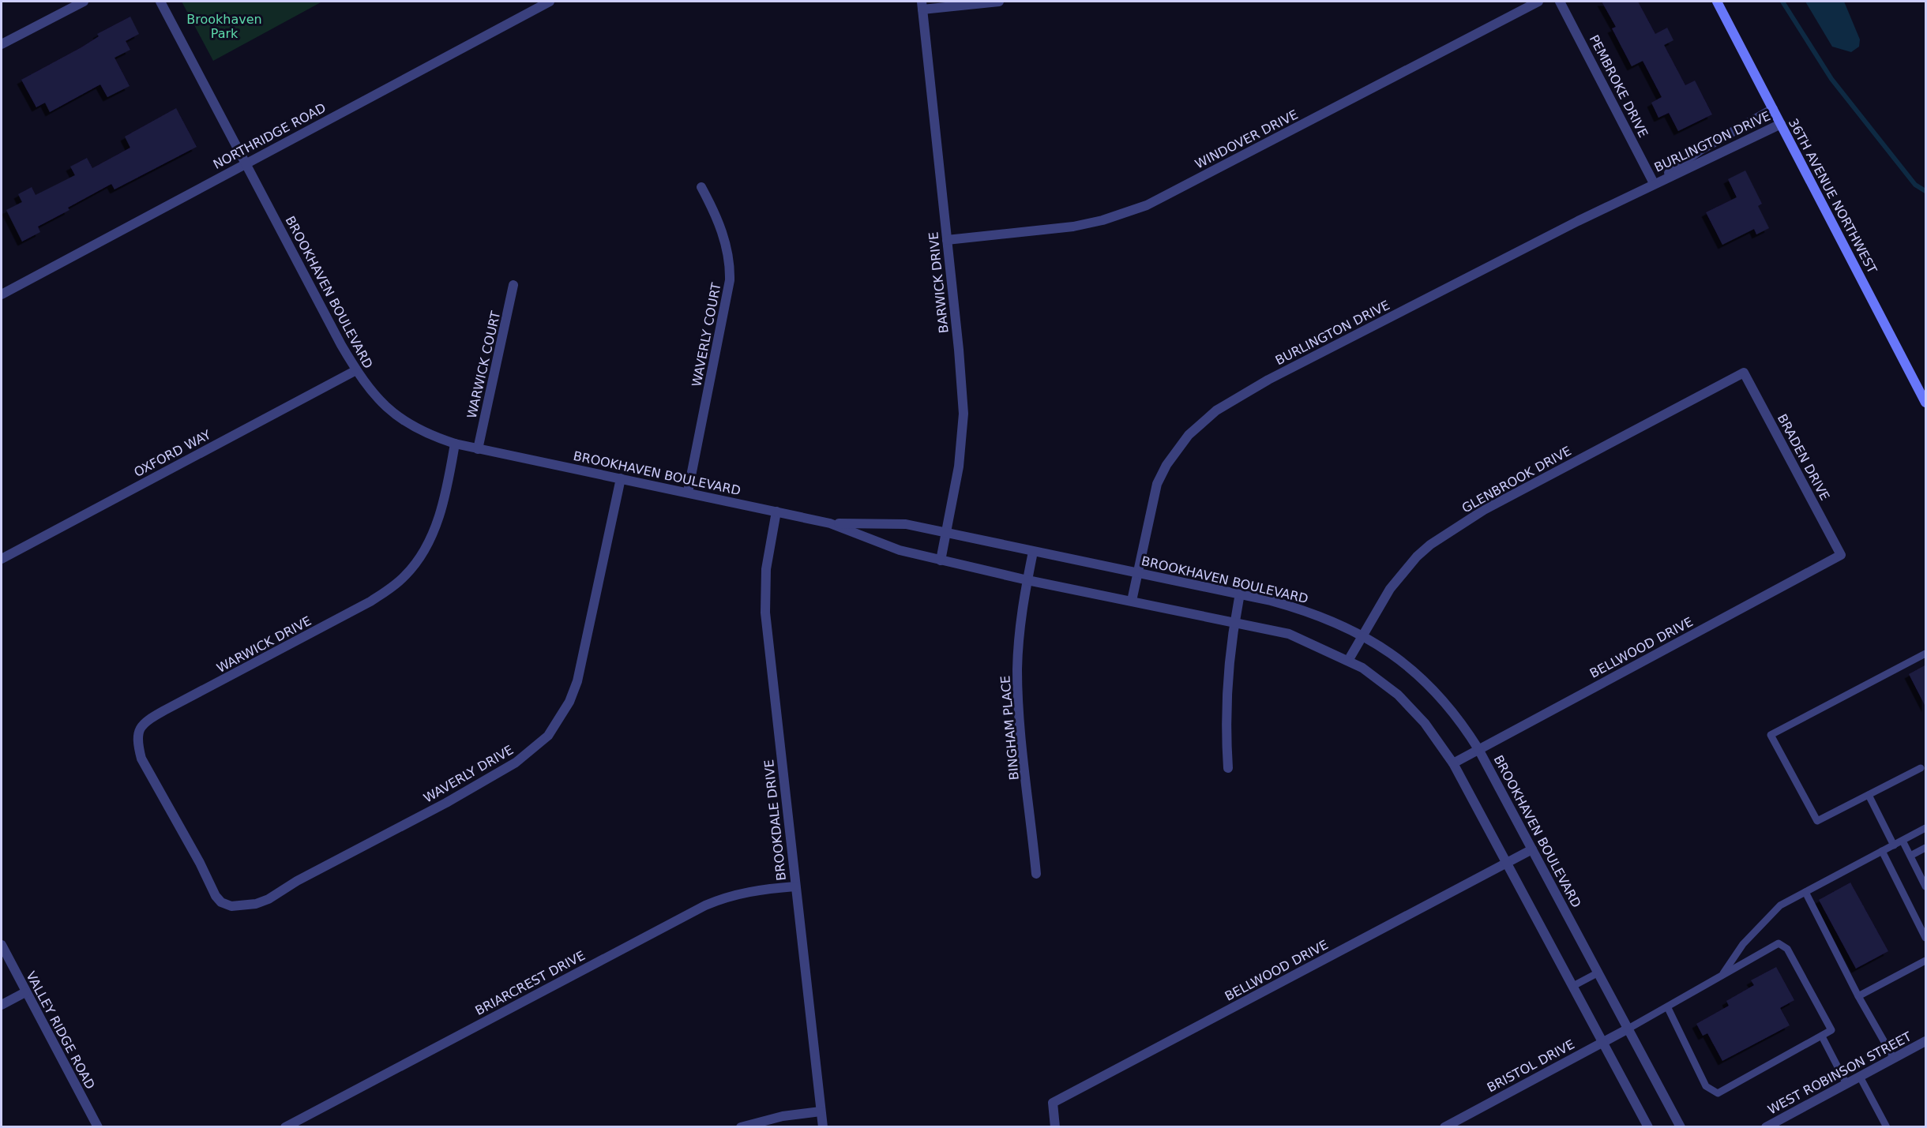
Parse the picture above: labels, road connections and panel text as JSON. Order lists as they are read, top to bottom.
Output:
{
  "streets": {
    "main road": ["36TH AVENUE NORTHWEST"],
    "street": [
      "PEMBROKE DRIVE",
      "NORTHRIDGE ROAD",
      "WINDOVER DRIVE",
      "BURLINGTON DRIVE",
      "BARWICK DRIVE",
      "BROOKHAVEN BOULEVARD",
      "WAVERLY COURT",
      "WARWICK COURT",
      "OXFORD WAY",
      "BRADEN DRIVE",
      "GLENBROOK DRIVE",
      "WARWICK DRIVE",
      "BELLWOOD DRIVE",
      "BINGHAM PLACE",
      "WAVERLY DRIVE",
      "BROOKDALE DRIVE",
      "BRIARCREST DRIVE",
      "VALLEY RIDGE ROAD",
      "BRISTOL DRIVE",
      "WEST ROBINSON STREET"
    ]
  },
  "crossings": [
    ["PEMBROKE DRIVE", "BURLINGTON DRIVE"],
    ["NORTHRIDGE ROAD", "BROOKHAVEN BOULEVARD"],
    ["WINDOVER DRIVE", "BARWICK DRIVE"],
    ["BURLINGTON DRIVE", "36TH AVENUE NORTHWEST"],
    ["BURLINGTON DRIVE", "BROOKHAVEN BOULEVARD"],
    ["BARWICK DRIVE", "BROOKHAVEN BOULEVARD"],
    ["BROOKHAVEN BOULEVARD", "WAVERLY COURT"],
    ["BROOKHAVEN BOULEVARD", "WARWICK COURT"],
    ["BROOKHAVEN BOULEVARD", "OXFORD WAY"],
    ["BROOKHAVEN BOULEVARD", "GLENBROOK DRIVE"],
    ["BROOKHAVEN BOULEVARD", "WARWICK DRIVE"],
    ["BROOKHAVEN BOULEVARD", "BELLWOOD DRIVE"],
    ["BROOKHAVEN BOULEVARD", "BINGHAM PLACE"],
    ["BROOKHAVEN BOULEVARD", "WAVERLY DRIVE"],
    ["BROOKHAVEN BOULEVARD", "BROOKDALE DRIVE"],
    ["BROOKHAVEN BOULEVARD", "BRISTOL DRIVE"],
    ["BRADEN DRIVE", "GLENBROOK DRIVE"],
    ["BRADEN DRIVE", "BELLWOOD DRIVE"],
    ["WARWICK DRIVE", "WAVERLY DRIVE"],
    ["BROOKDALE DRIVE", "BRIARCREST DRIVE"]
  ],
  "parks": ["Brookhaven Park"]
}
